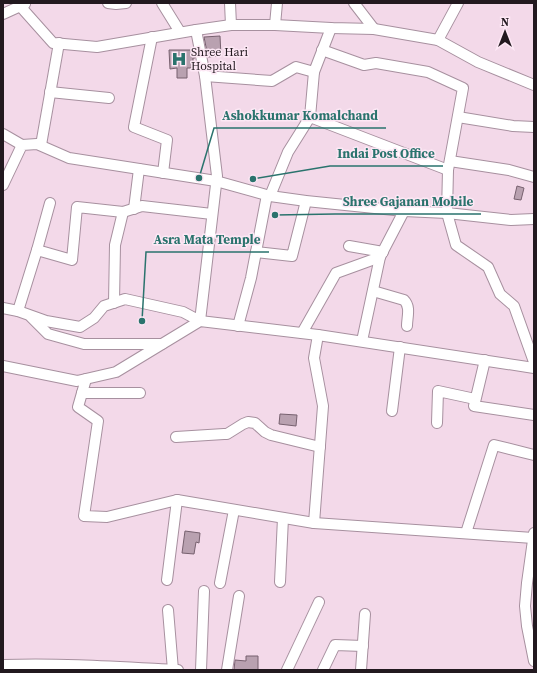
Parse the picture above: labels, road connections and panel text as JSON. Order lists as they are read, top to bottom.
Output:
{
  "places": {
    "hospital": ["Shree Hari Hospital"],
    "other": [
      "Ashokkumar Komalchand",
      "Indai Post Office",
      "Shree Gajanan Mobile",
      "Asra Mata Temple"
    ]
  },
  "north": "top"
}
